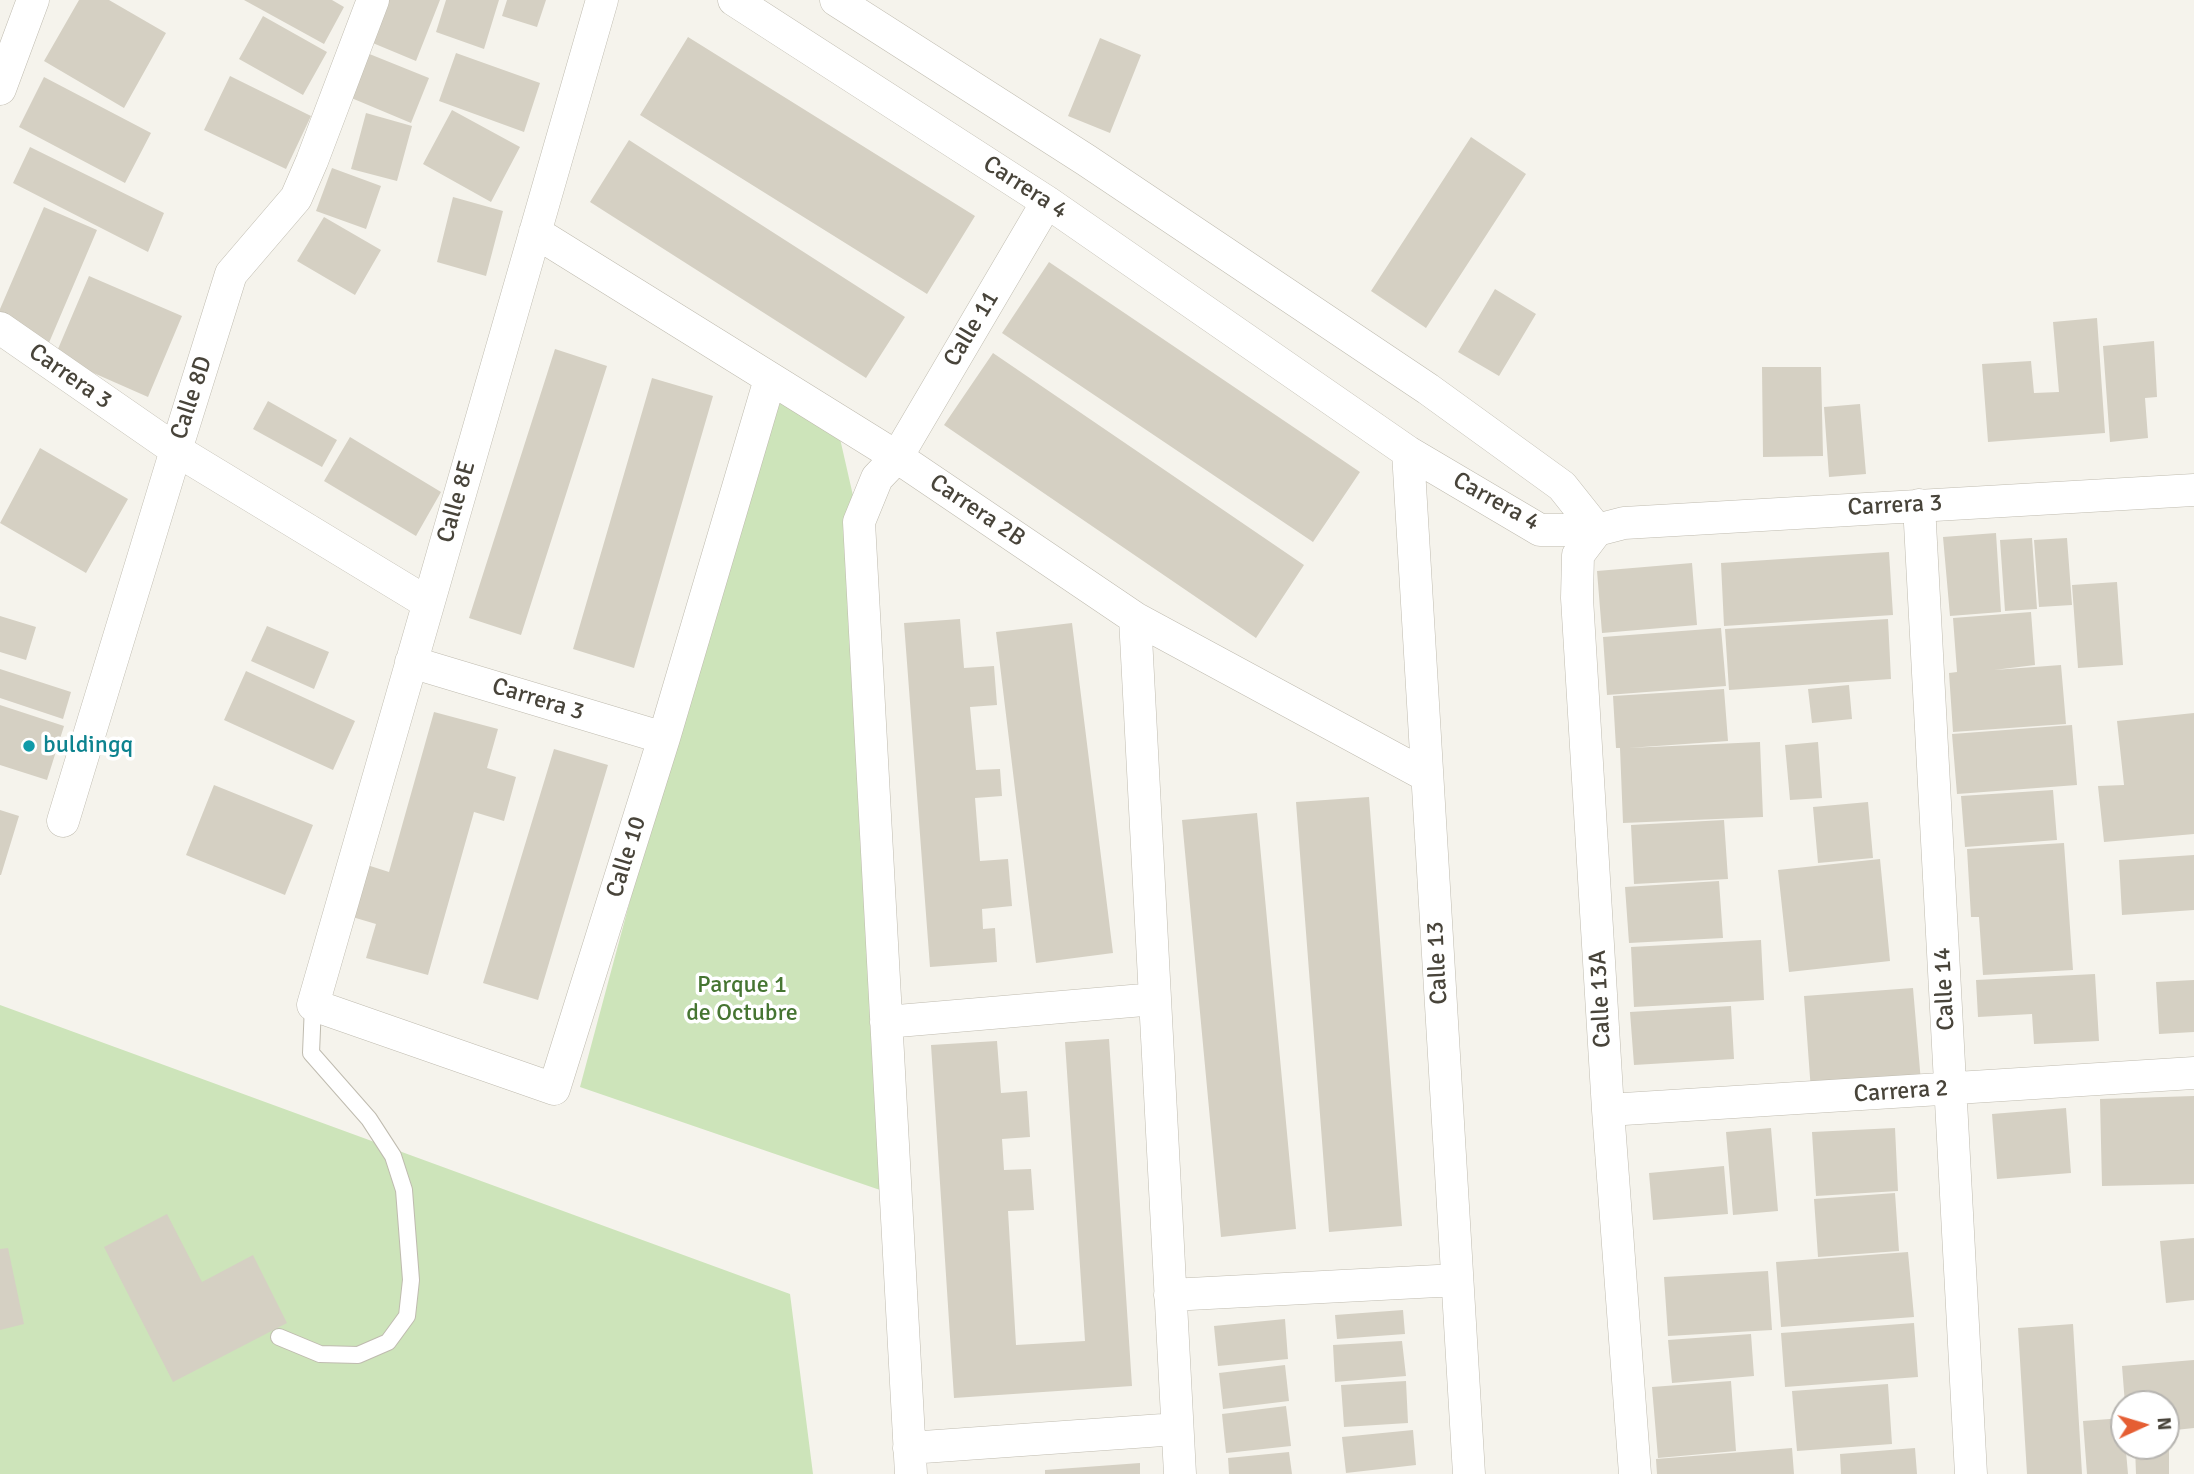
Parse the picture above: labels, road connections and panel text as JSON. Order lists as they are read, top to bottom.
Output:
{
  "streets": {
    "street": [
      "Carrera 4",
      "Calle 11",
      "Carrera 3",
      "Calle 8D",
      "Calle 8E",
      "Carrera 2B",
      "Calle 10",
      "Calle 13",
      "Calle 14",
      "Calle 13A",
      "Carrera 2"
    ]
  },
  "crossings": [
    ["Carrera 4", "Calle 11"],
    ["Carrera 4", "Carrera 3"],
    ["Carrera 4", "Calle 13"],
    ["Carrera 4", "Calle 13A"],
    ["Calle 11", "Carrera 2B"],
    ["Carrera 3", "Calle 8D"],
    ["Carrera 3", "Calle 8E"],
    ["Carrera 3", "Calle 10"],
    ["Carrera 3", "Calle 14"],
    ["Carrera 3", "Calle 13A"],
    ["Calle 8E", "Carrera 2B"],
    ["Calle 8E", "Calle 10"],
    ["Carrera 2B", "Calle 10"],
    ["Carrera 2B", "Calle 13"],
    ["Calle 14", "Carrera 2"],
    ["Calle 13A", "Carrera 2"]
  ],
  "parks": ["Parque 1 de Octubre"],
  "places": ["buldingq"],
  "north": "right"
}
